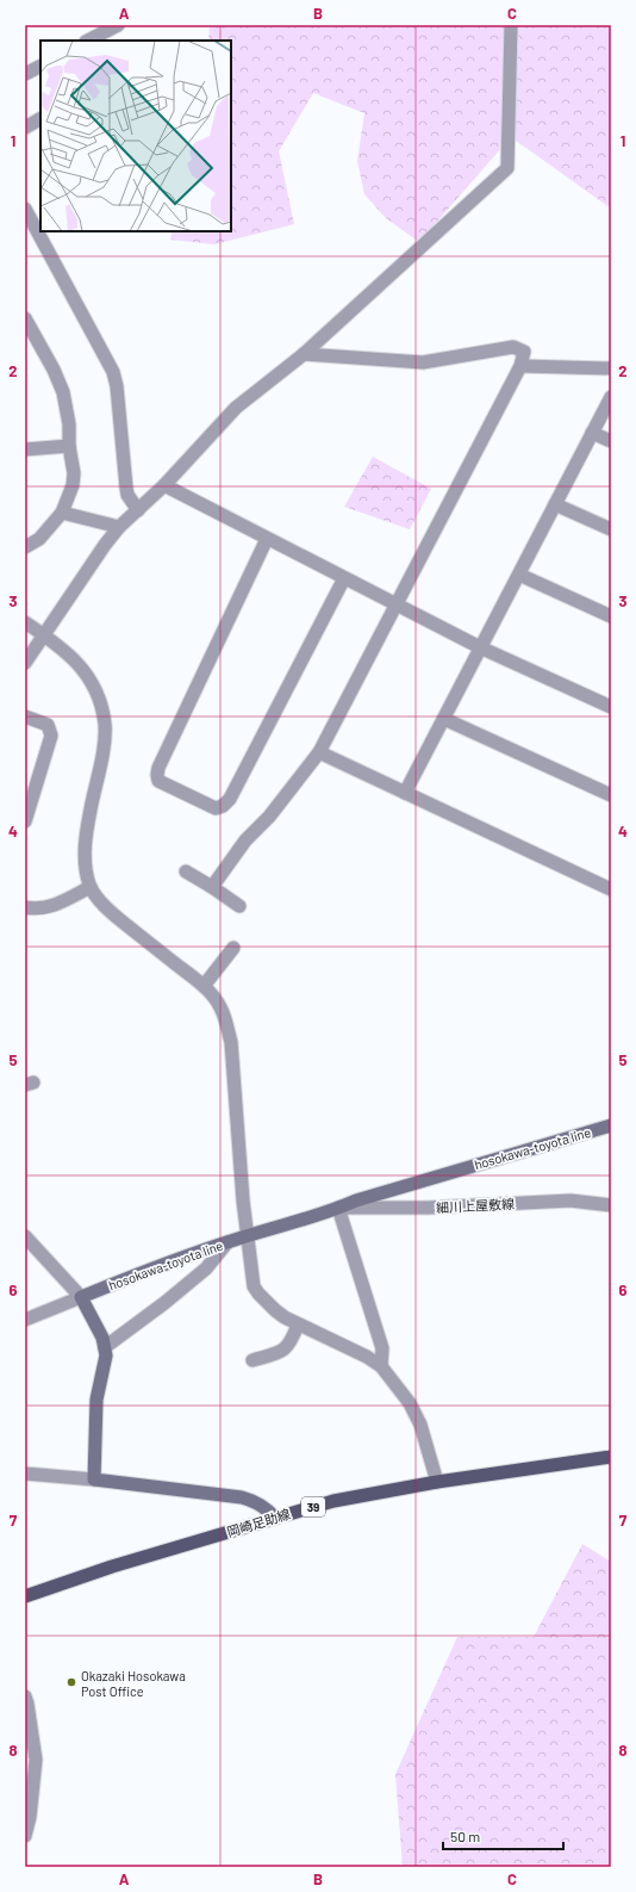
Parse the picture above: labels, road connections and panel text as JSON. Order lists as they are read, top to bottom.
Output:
{
  "streets": {
    "main road": ["hosokawa-toyota line", "39", "岡崎足助線"],
    "street": ["細川上屋敷線"]
  },
  "crossings": [
    ["hosokawa-toyota line", "細川上屋敷線"]
  ],
  "places": ["Okazaki Hosokawa Post Office"],
  "scale_bar": "50 m",
  "grid": {
    "columns": ["A", "B", "C"],
    "rows": [
      "1",
      "2",
      "3",
      "4",
      "5",
      "6",
      "7",
      "8"
    ]
  }
}
